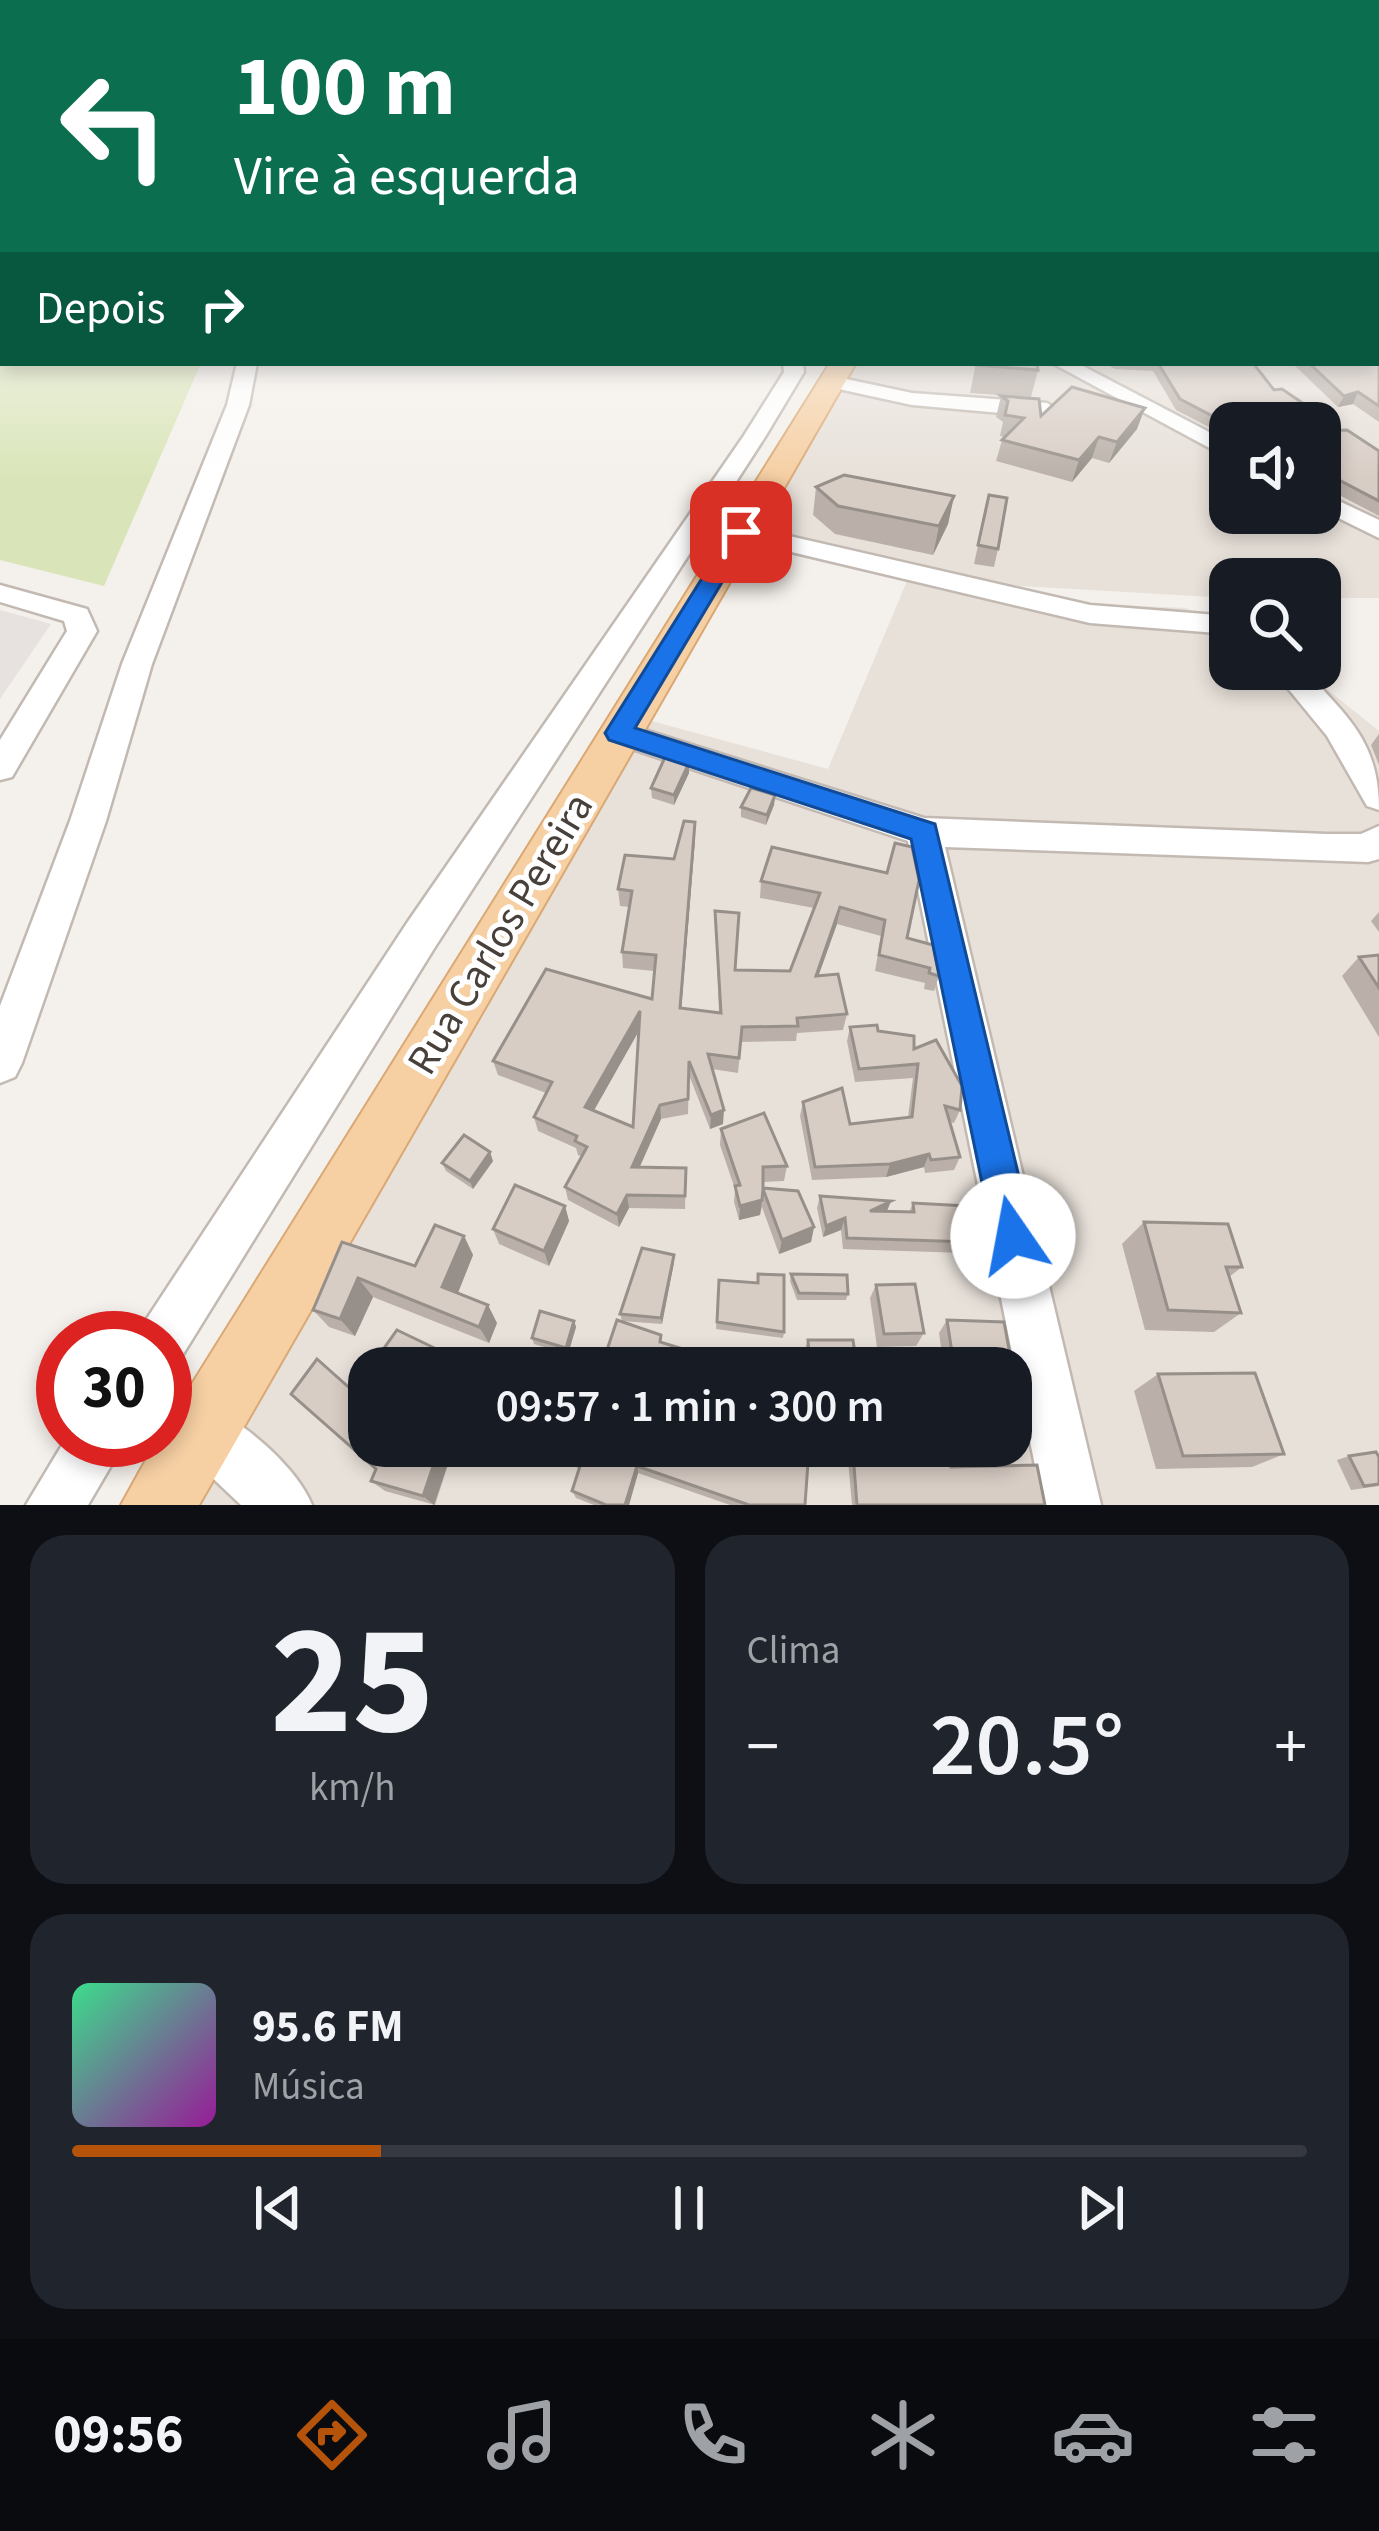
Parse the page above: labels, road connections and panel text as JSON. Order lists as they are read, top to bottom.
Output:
{
  "streets": {
    "main road": ["Rua Carlos Pereira"]
  },
  "page": {
    "turn": ["100 m", "Vire à esquerda"],
    "then": "Depois",
    "limit": "30",
    "trip": "09:57 · 1 min · 300 m",
    "tile": [
      ["25", "km/h"],
      "Clima"
    ],
    "heat": ["−", "20.5°", "+"],
    "song": ["95.6 FM", "Música"],
    "tabs": "09:56"
  }
}
